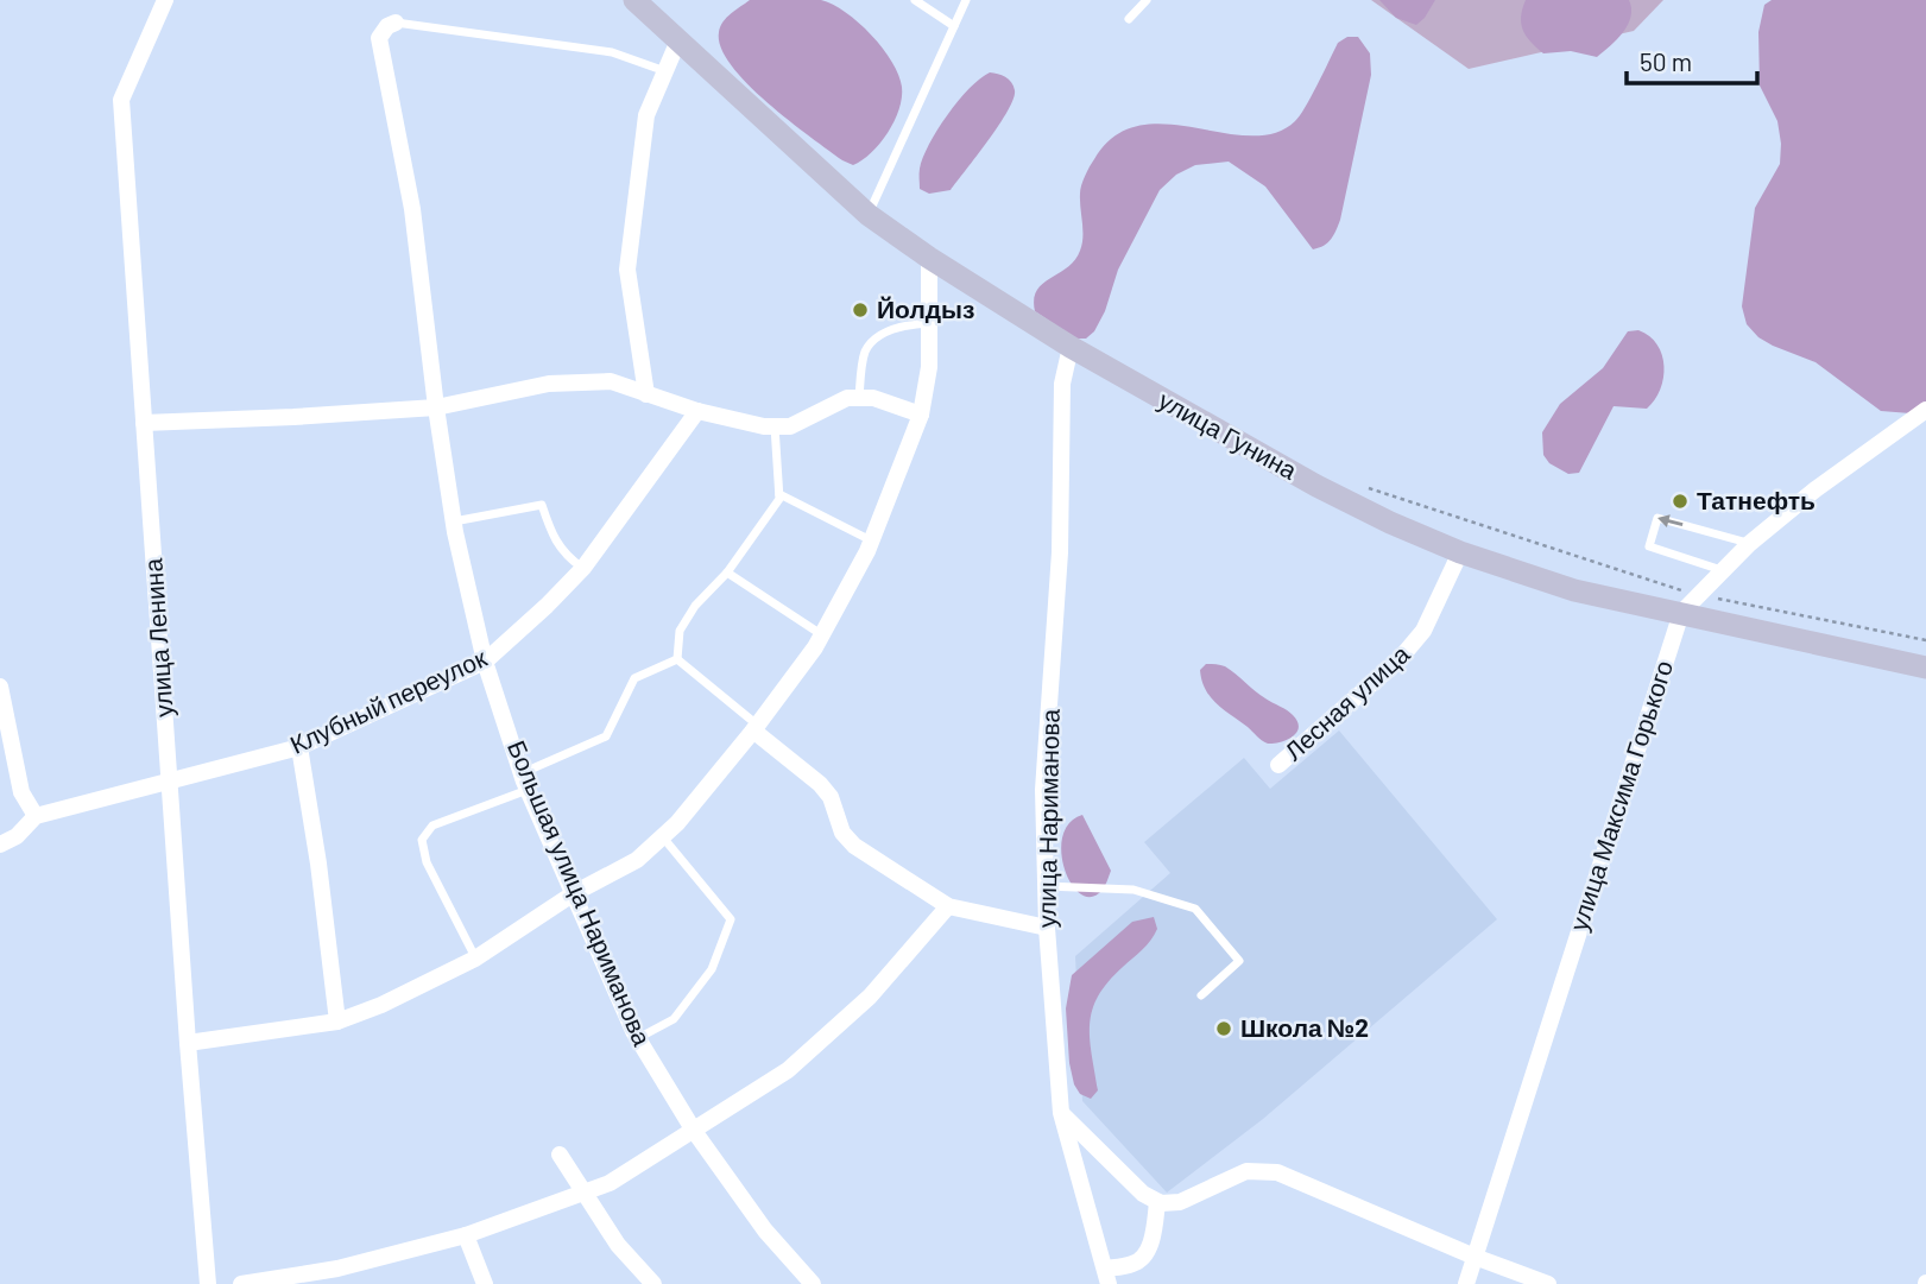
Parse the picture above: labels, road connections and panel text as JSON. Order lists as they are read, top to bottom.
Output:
{
  "streets": {
    "main road": ["улица Гунина"],
    "street": [
      "улица Ленина",
      "Клубный переулок",
      "Лесная улица",
      "улица Максима Горького",
      "улица Нариманова",
      "Большая улица Нариманова"
    ]
  },
  "crossings": [
    ["улица Гунина", "Лесная улица"],
    ["улица Гунина", "улица Максима Горького"],
    ["улица Гунина", "улица Нариманова"],
    ["улица Ленина", "Клубный переулок"],
    ["Клубный переулок", "Большая улица Нариманова"]
  ],
  "places": ["Йолдыз", "Татнефть", "Школа №2"],
  "scale_bar": "50 m"
}
